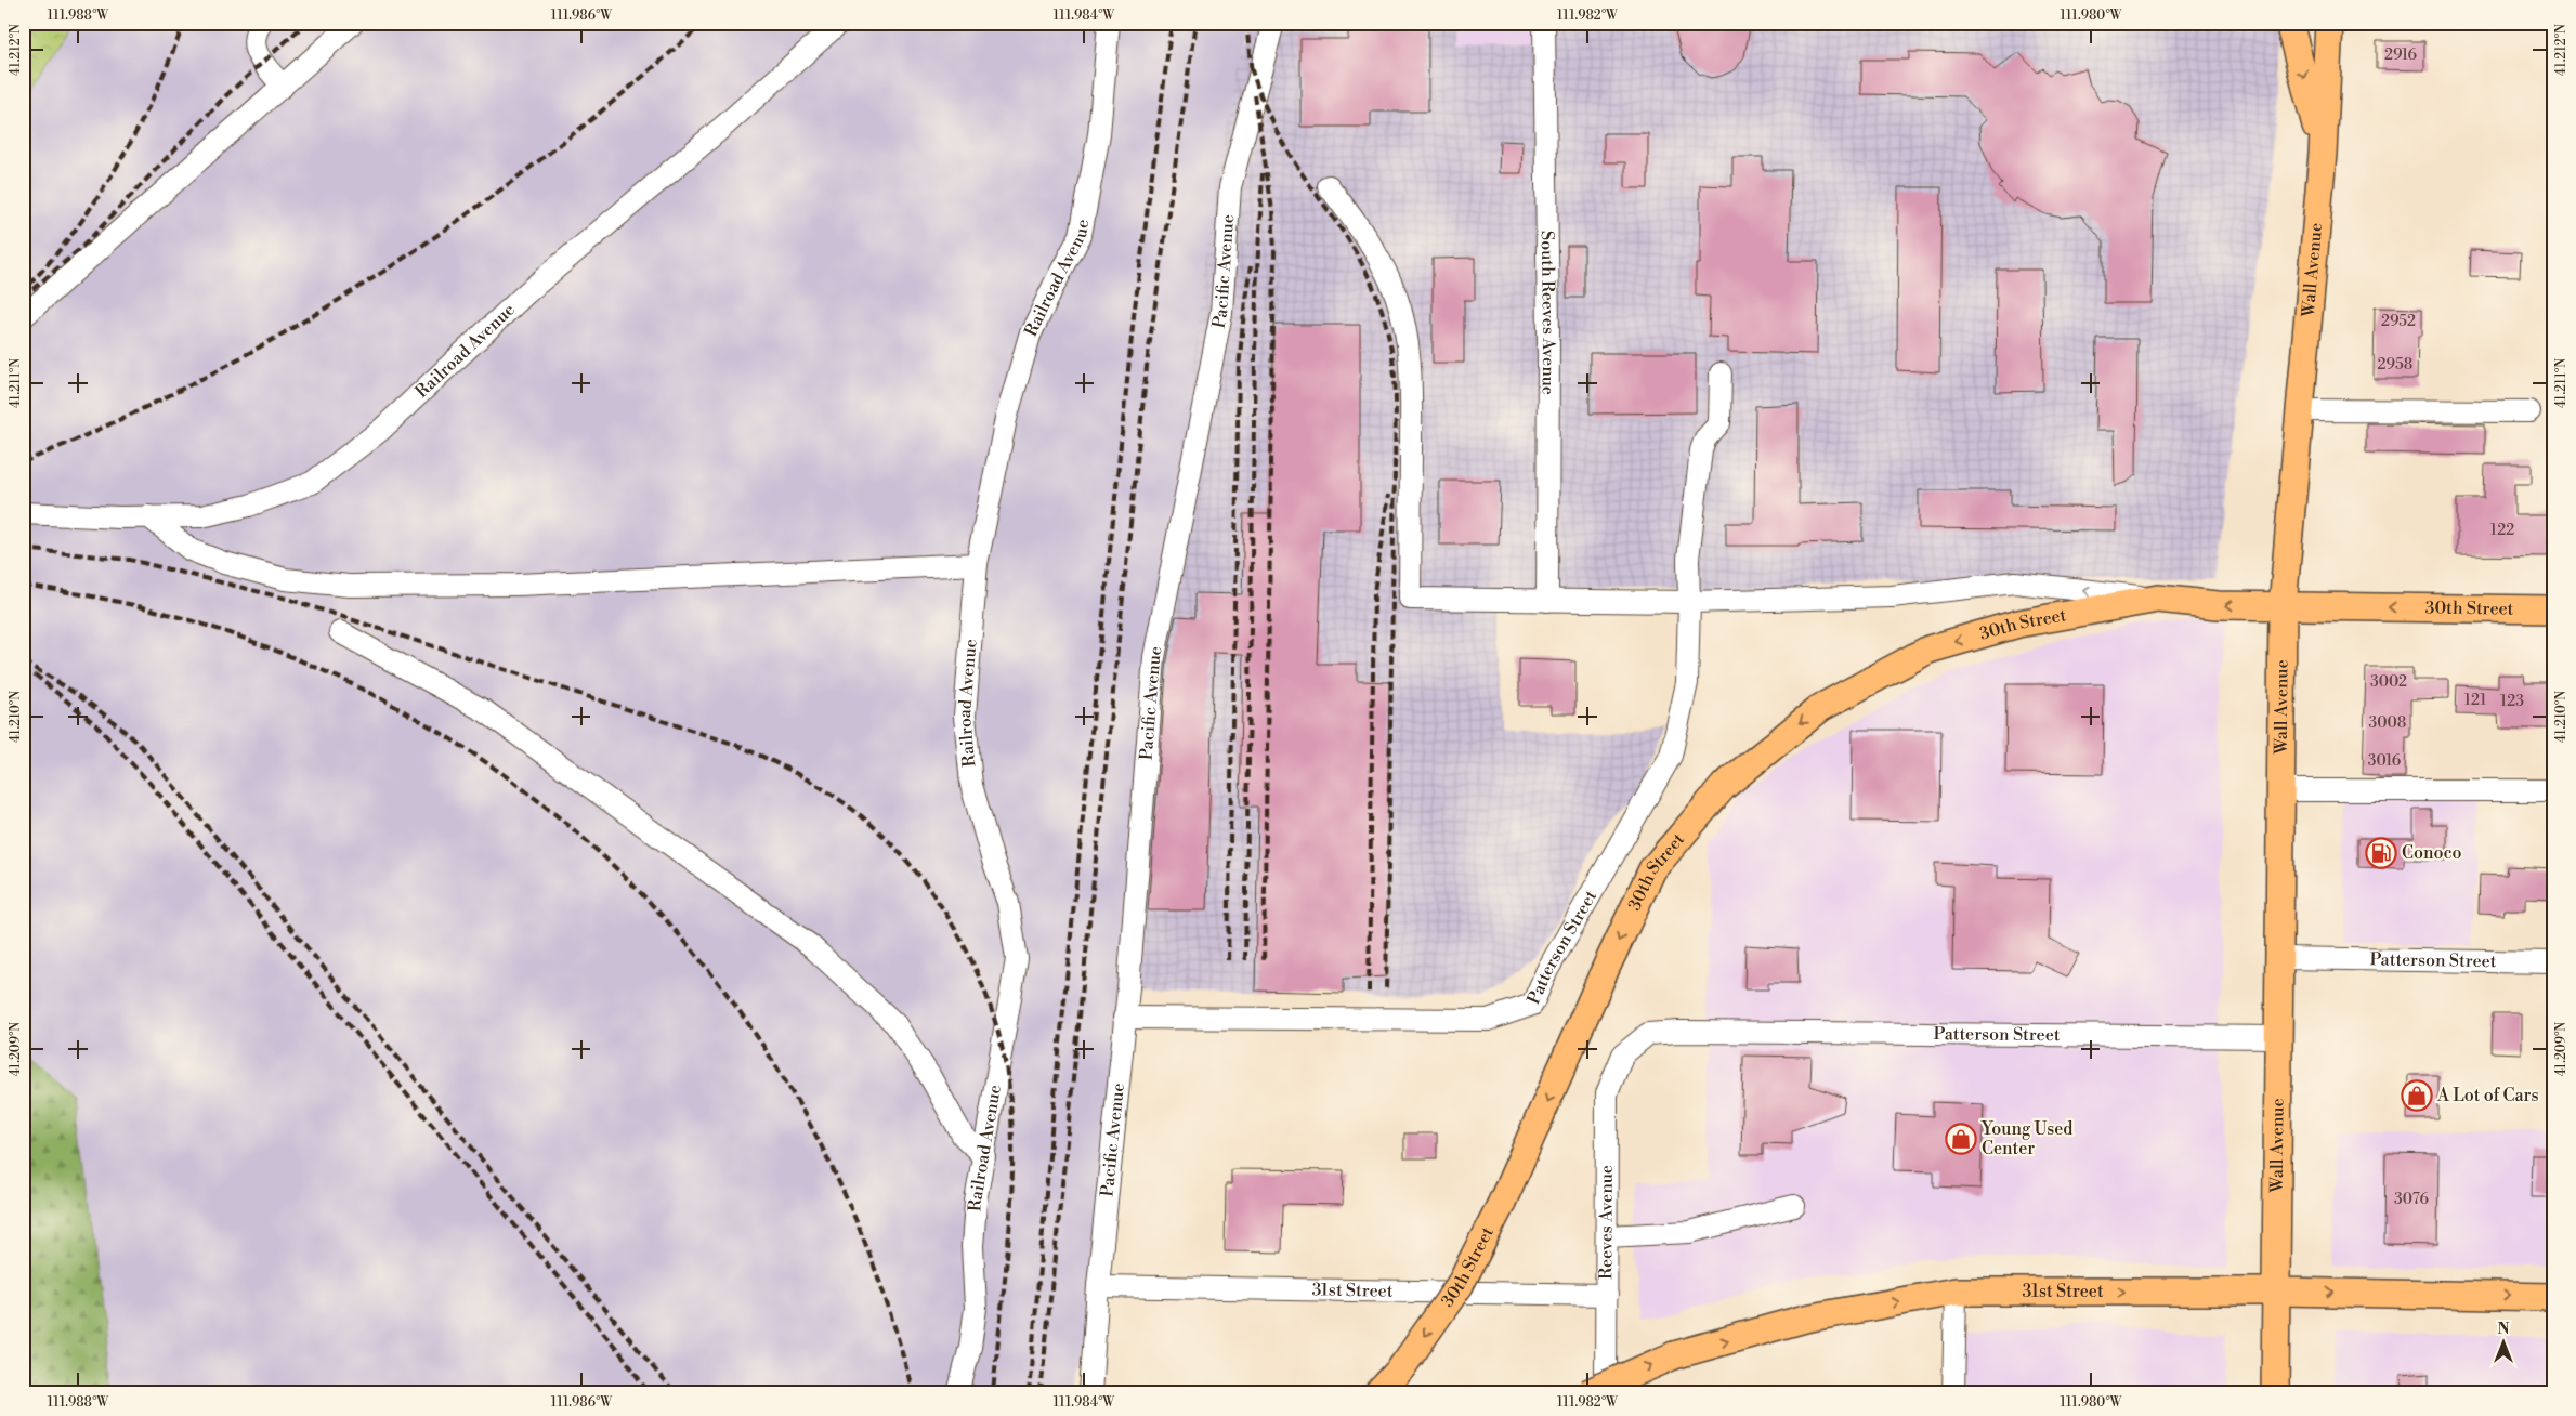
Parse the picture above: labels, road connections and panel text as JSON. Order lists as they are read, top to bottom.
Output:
{
  "streets": {
    "main road": ["Wall Avenue", "30th Street", "31st Street"],
    "street": [
      "Pacific Avenue",
      "Railroad Avenue",
      "South Reeves Avenue",
      "Patterson Street",
      "Reeves Avenue"
    ]
  },
  "crossings": [
    ["Wall Avenue", "30th Street"],
    ["Wall Avenue", "Patterson Street"],
    ["Wall Avenue", "31st Street"],
    ["Pacific Avenue", "Patterson Street"],
    ["Pacific Avenue", "31st Street"],
    ["South Reeves Avenue", "30th Street"],
    ["30th Street", "Patterson Street"],
    ["Patterson Street", "Reeves Avenue"],
    ["Reeves Avenue", "31st Street"]
  ],
  "one_way": ["31st Street"],
  "places": {
    "fuel station": ["Conoco"],
    "shop": ["A Lot of Cars", "Young Used Center"]
  },
  "house_numbers": [
    "2916",
    "2952",
    "2958",
    "122",
    "3002",
    "121",
    "123",
    "3008",
    "3016",
    "3076"
  ],
  "north": "top",
  "coordinates": [
    "111.988°W",
    "111.986°W",
    "111.984°W",
    "111.982°W",
    "111.980°W",
    "41.212°N",
    "41.211°N",
    "41.210°N",
    "41.209°N"
  ]
}
